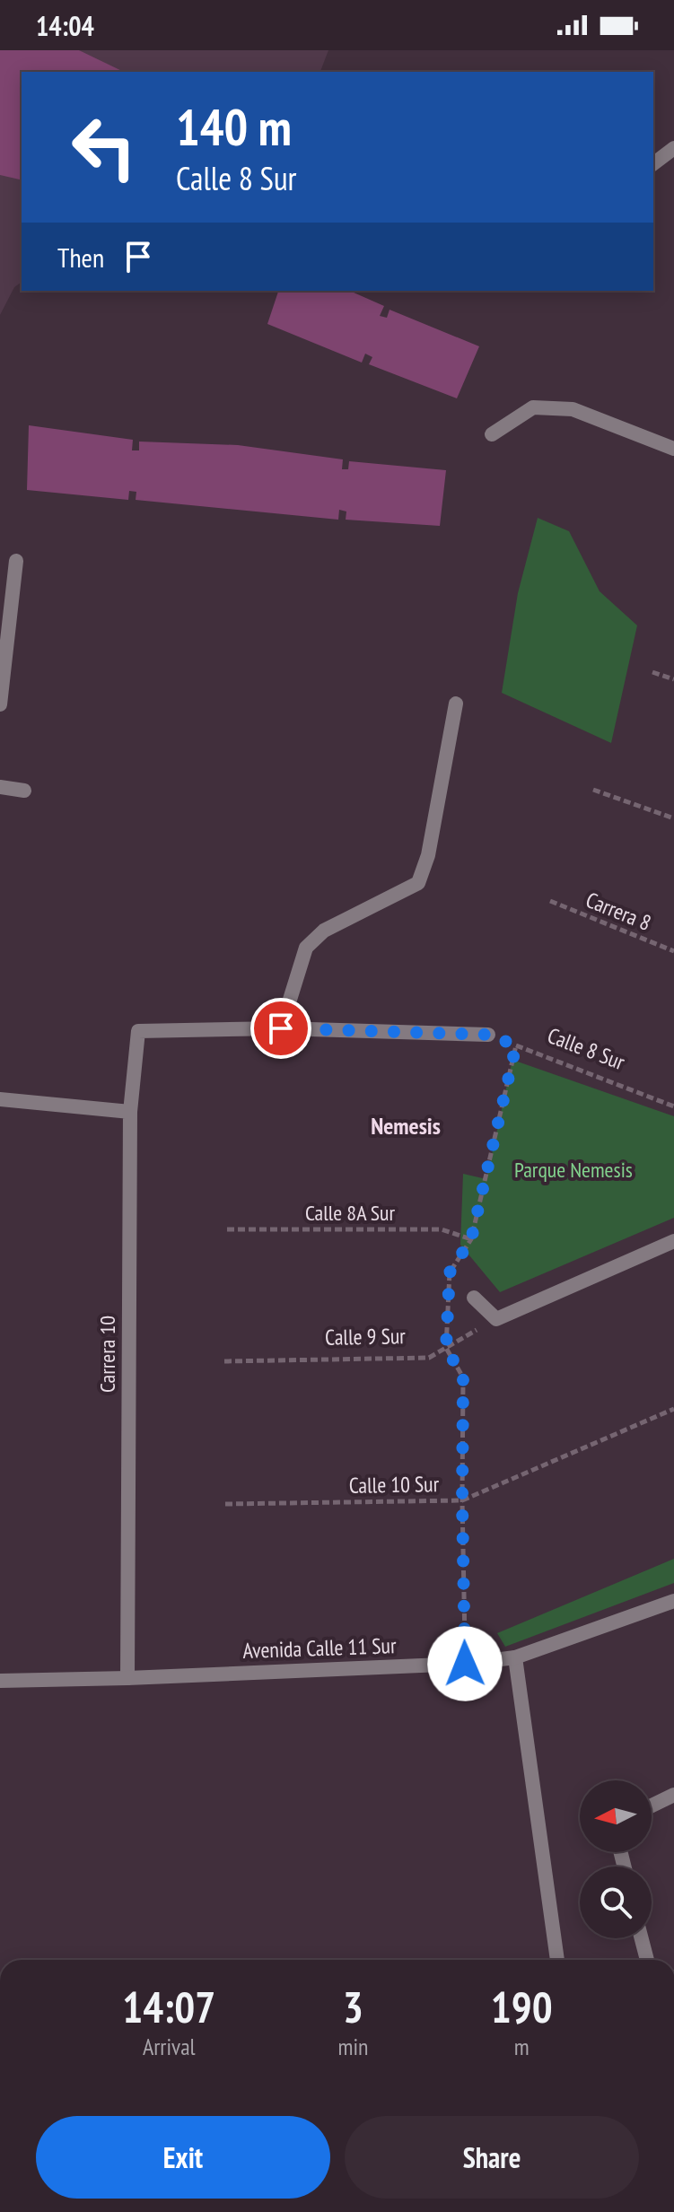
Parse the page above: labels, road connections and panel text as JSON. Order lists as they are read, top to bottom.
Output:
{
  "streets": {
    "street": ["Carrera 10", "Avenida Calle 11 Sur"],
    "path": [
      "Carrera 8",
      "Calle 8 Sur",
      "Calle 8A Sur",
      "Calle 9 Sur",
      "Calle 10 Sur"
    ]
  },
  "crossings": [
    ["Carrera 10", "Avenida Calle 11 Sur"]
  ],
  "districts": ["Nemesis"],
  "parks": ["Parque Nemesis"],
  "north": "left",
  "page": {
    "status": "14:04",
    "turn": ["140 m", "Calle 8 Sur"],
    "then": "Then",
    "eta": [
      "14:07",
      "Arrival",
      "3",
      "min",
      "190",
      "m"
    ],
    "buttons": ["Exit", "Share"]
  }
}
